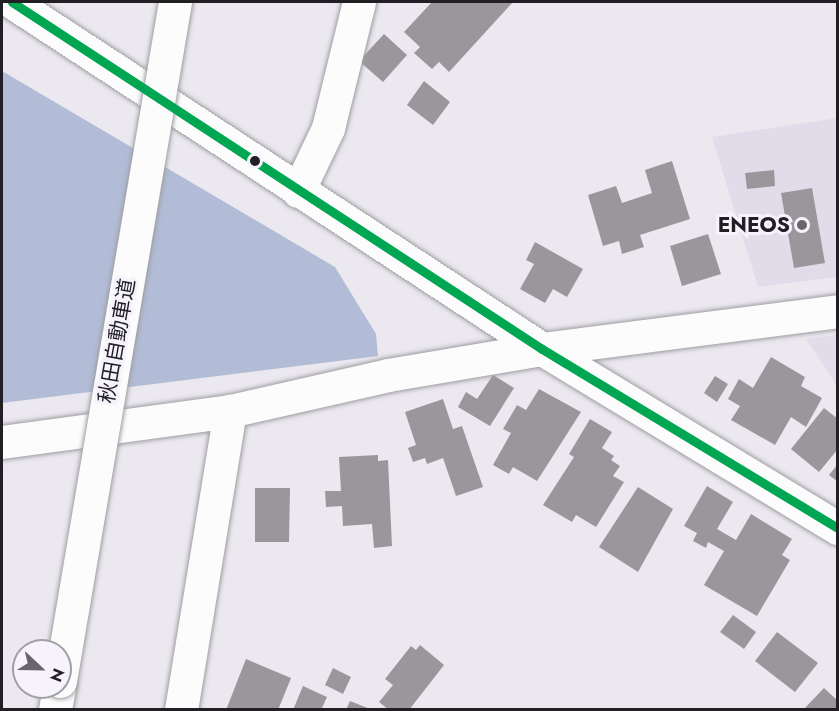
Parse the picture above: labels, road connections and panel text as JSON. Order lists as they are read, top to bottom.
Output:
{
  "streets": {
    "main road": ["秋田自動車道"]
  },
  "places": ["ENEOS"],
  "north": "right"
}
